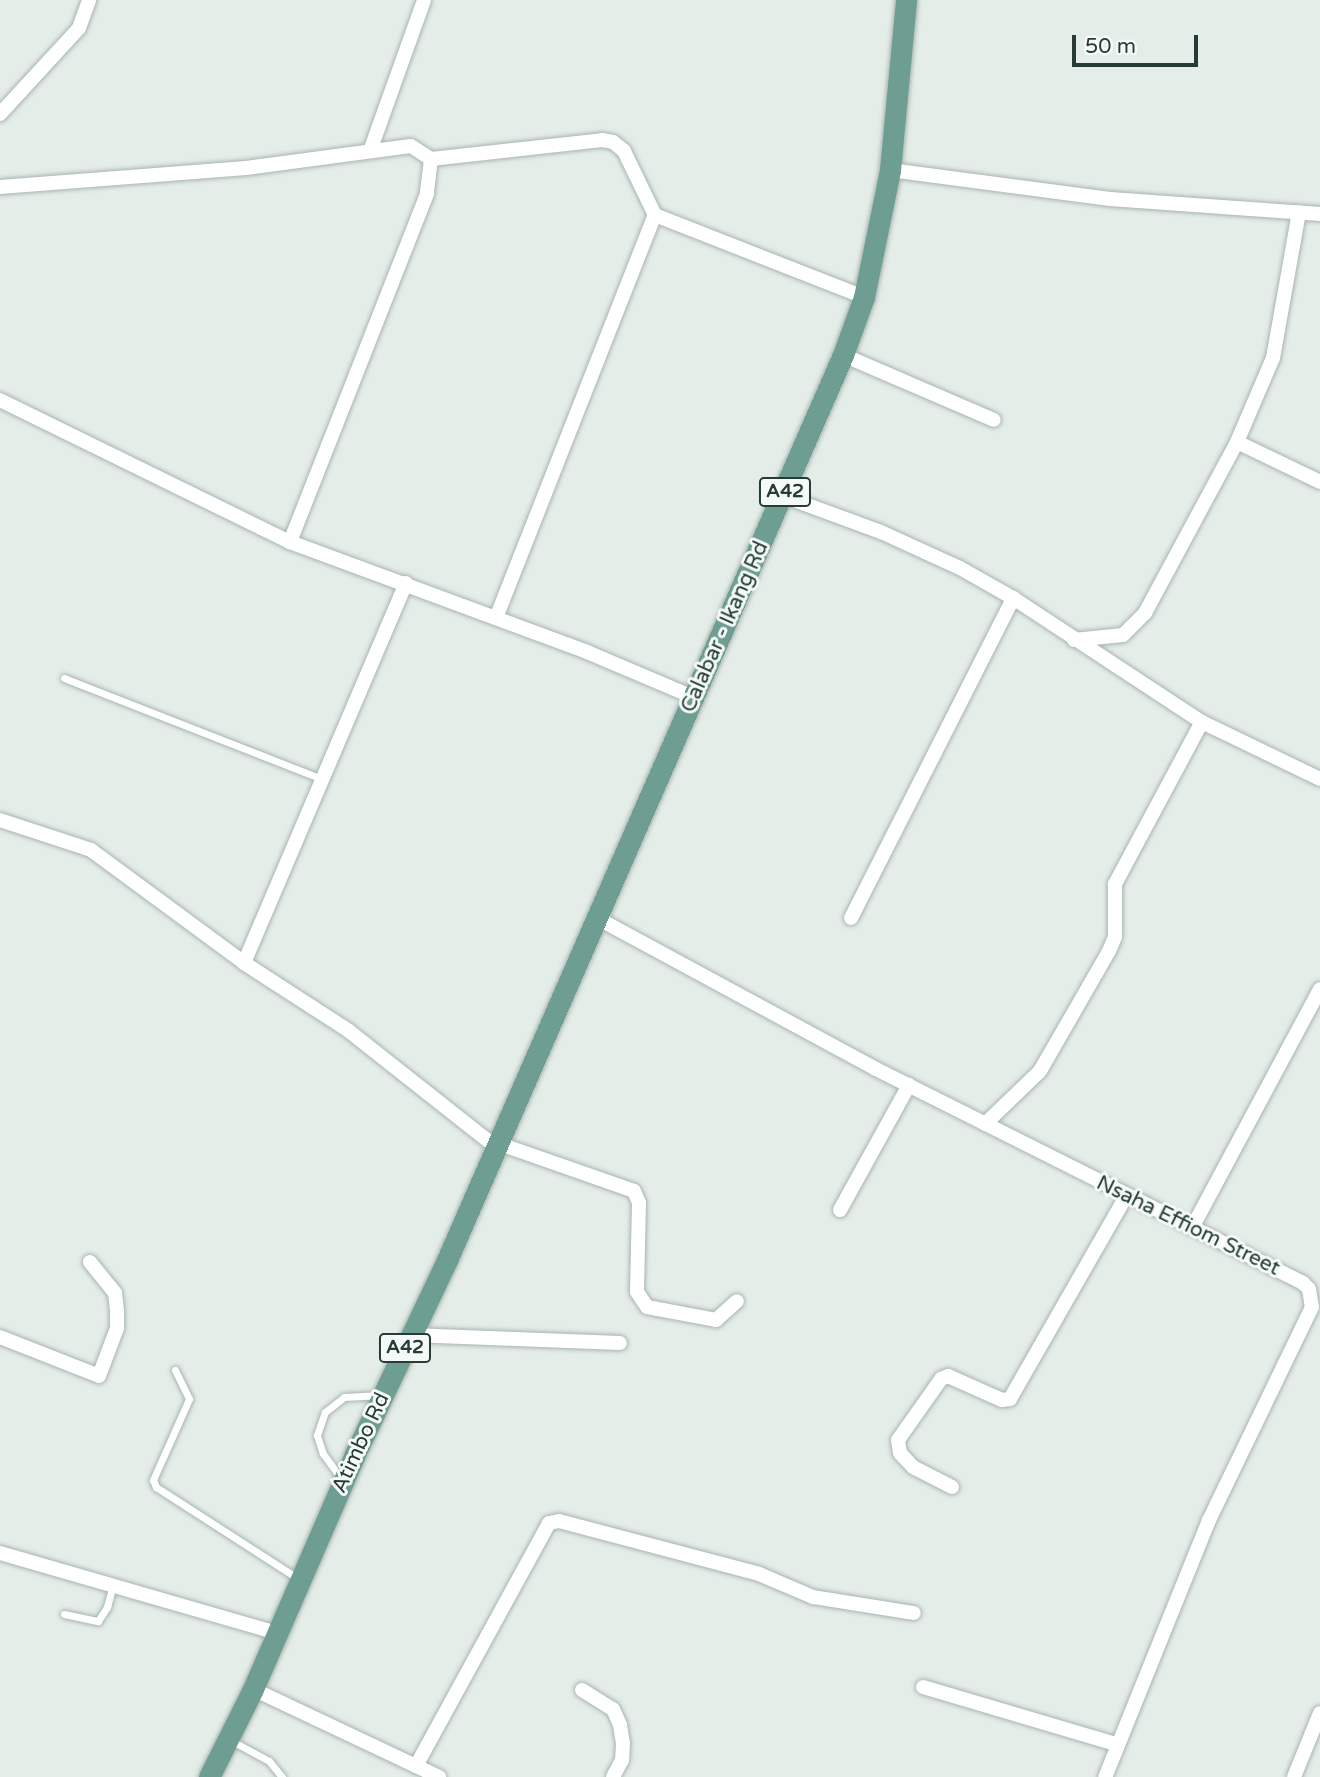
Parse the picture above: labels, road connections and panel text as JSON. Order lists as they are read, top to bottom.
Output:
{
  "streets": {
    "main road": ["A42", "Calabar - Ikang Rd", "Atimbo Rd"],
    "street": ["Nsaha Effiom Street"]
  },
  "crossings": [
    ["Calabar - Ikang Rd", "Nsaha Effiom Street"],
    ["Calabar - Ikang Rd", "Atimbo Rd"],
    ["Nsaha Effiom Street", "Atimbo Rd"]
  ],
  "scale_bar": "50 m"
}
